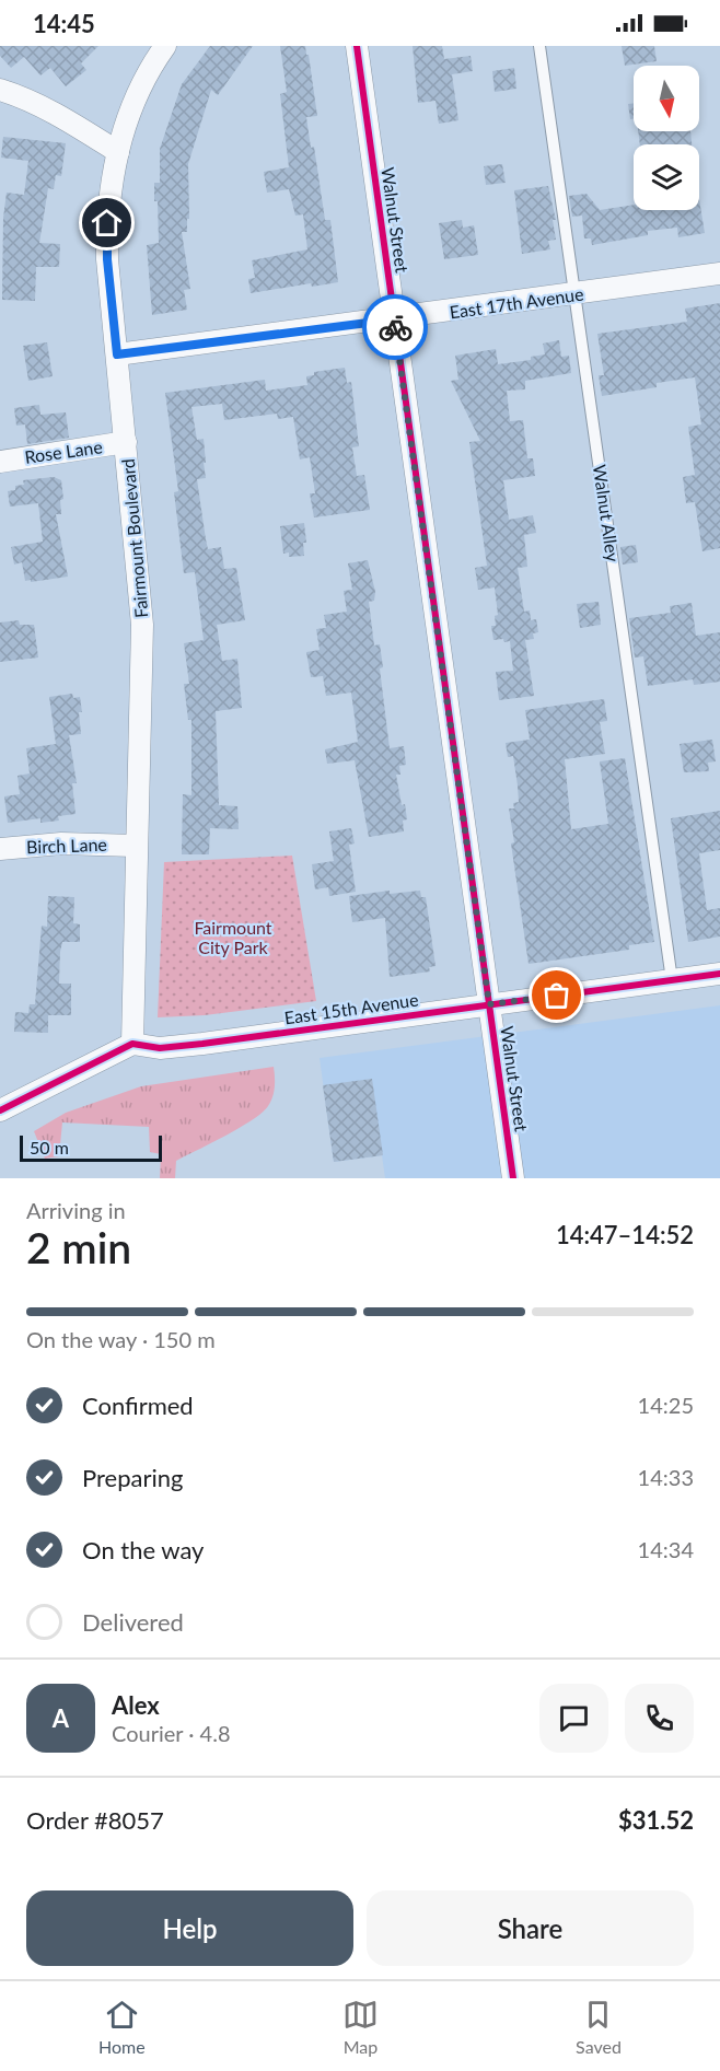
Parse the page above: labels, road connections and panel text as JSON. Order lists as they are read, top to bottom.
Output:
{
  "streets": {
    "street": [
      "Walnut Street",
      "East 17th Avenue",
      "Rose Lane",
      "Fairmount Boulevard",
      "Birch Lane",
      "East 15th Avenue"
    ],
    "lane": ["Walnut Alley"]
  },
  "crossings": [
    ["Walnut Street", "East 17th Avenue"],
    ["Walnut Street", "East 15th Avenue"],
    ["East 17th Avenue", "Walnut Alley"],
    ["East 17th Avenue", "Fairmount Boulevard"],
    ["Rose Lane", "Fairmount Boulevard"],
    ["Walnut Alley", "East 15th Avenue"],
    ["Fairmount Boulevard", "Birch Lane"],
    ["Fairmount Boulevard", "East 15th Avenue"]
  ],
  "parks": ["Fairmount City Park"],
  "scale_bar": "50 m",
  "north": "bottom",
  "page": {
    "status": "14:45",
    "scale": "50 m",
    "heading": ["2 min", "Arriving in", "14:47–14:52"],
    "panel": [
      "Alex",
      "Courier · 4.8",
      "Order #8057",
      "$31.52"
    ],
    "bar": "On the way · 150 m",
    "list": [
      ["Confirmed", "14:25"],
      ["Preparing", "14:33"],
      ["On the way", "14:34"],
      "Delivered"
    ],
    "round": "A",
    "buttons": ["Help", "Share"],
    "tabs": ["Home", "Map", "Saved"]
  }
}
